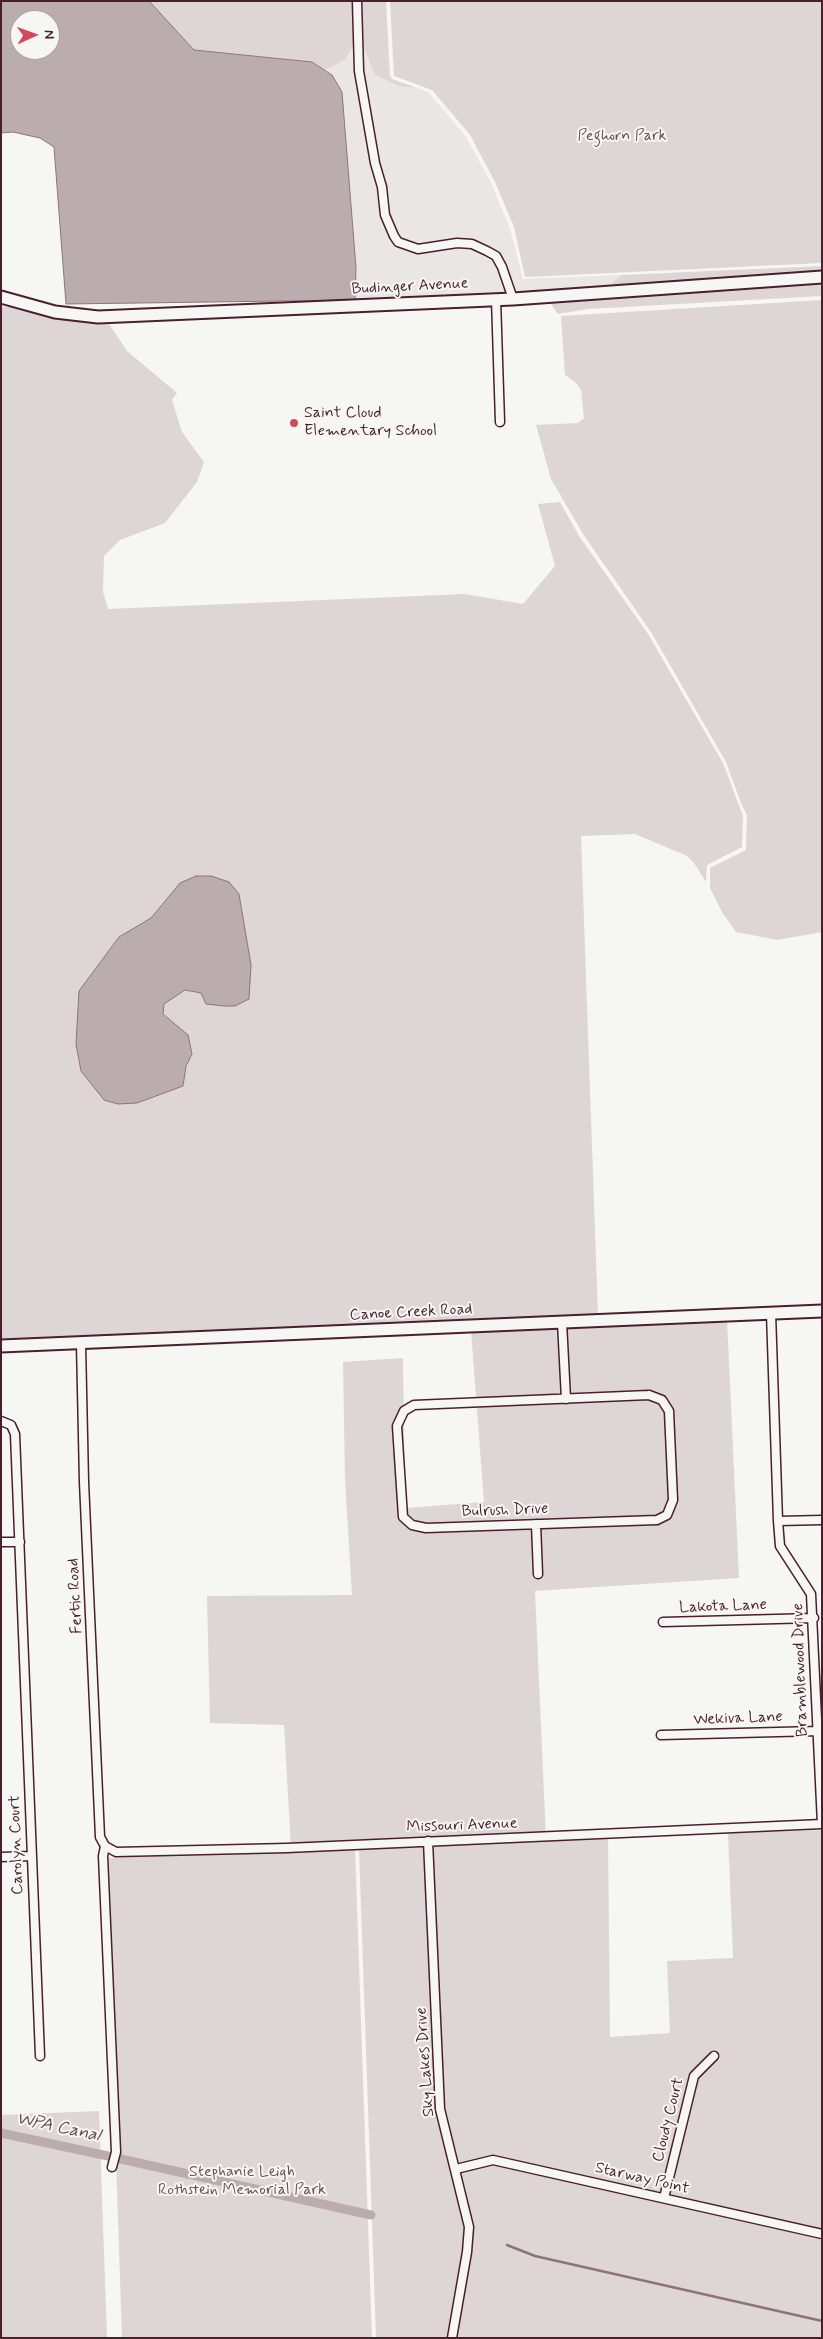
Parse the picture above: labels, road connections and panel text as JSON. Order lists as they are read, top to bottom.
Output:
{
  "streets": {
    "street": [
      "Budinger Avenue",
      "Canoe Creek Road",
      "Bulrush Drive",
      "Fertic Road",
      "Lakota Lane",
      "Bramblewood Drive",
      "Wekiva Lane",
      "Missouri Avenue",
      "Carolyn Court",
      "Sky Lakes Drive",
      "Cloudy Court",
      "Starway Point"
    ]
  },
  "crossings": [
    ["Canoe Creek Road", "Fertic Road"],
    ["Canoe Creek Road", "Bramblewood Drive"],
    ["Fertic Road", "Missouri Avenue"],
    ["Lakota Lane", "Bramblewood Drive"],
    ["Bramblewood Drive", "Wekiva Lane"],
    ["Bramblewood Drive", "Missouri Avenue"],
    ["Missouri Avenue", "Sky Lakes Drive"],
    ["Sky Lakes Drive", "Starway Point"],
    ["Cloudy Court", "Starway Point"]
  ],
  "water": ["WPA Canal"],
  "parks": ["Peghorn Park", "Stephanie Leigh Rothstein Memorial Park"],
  "places": ["Saint Cloud Elementary School"],
  "north": "right"
}
